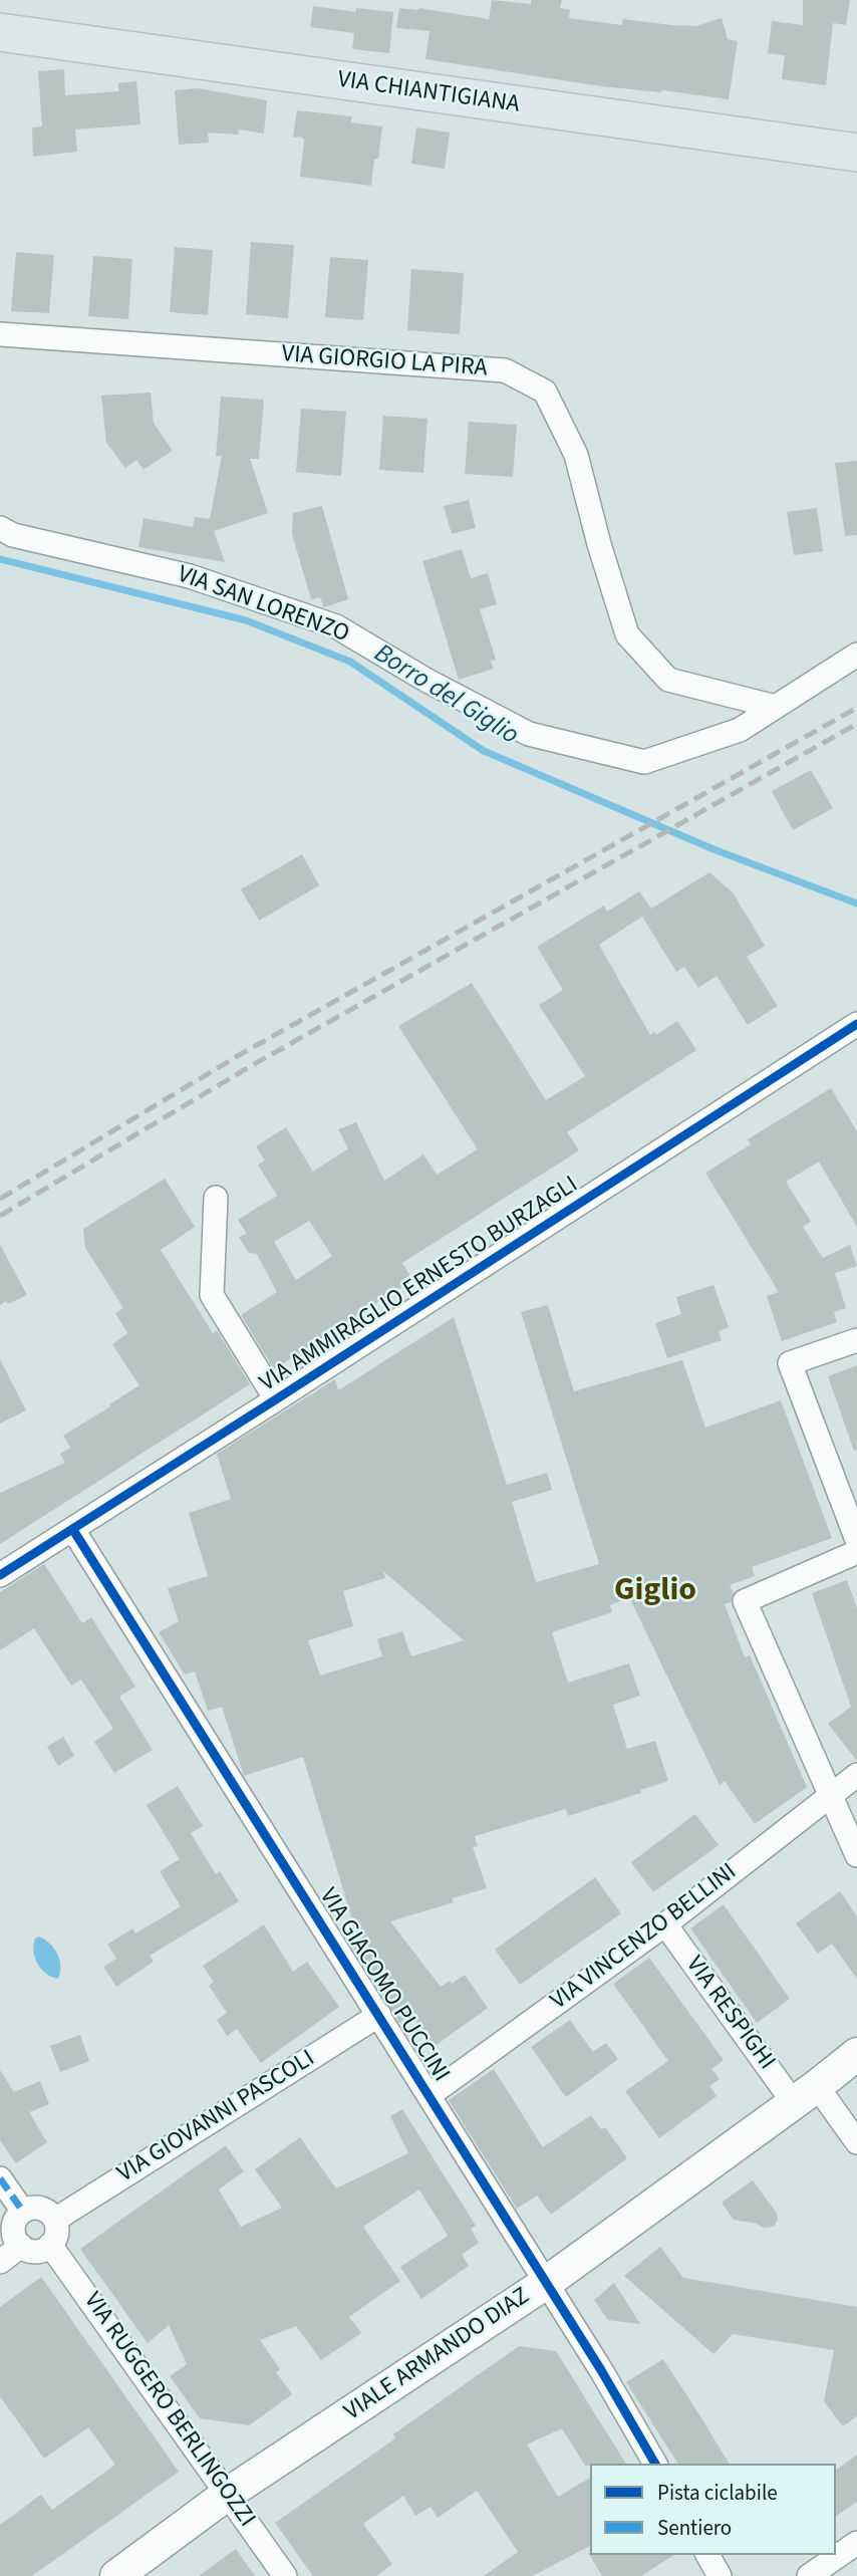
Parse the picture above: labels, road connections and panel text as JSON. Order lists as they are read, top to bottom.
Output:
{
  "streets": {
    "main road": ["VIA CHIANTIGIANA"],
    "street": [
      "VIA GIORGIO LA PIRA",
      "VIA SAN LORENZO",
      "VIA AMMIRAGLIO ERNESTO BURZAGLI",
      "VIA VINCENZO BELLINI",
      "VIA GIACOMO PUCCINI",
      "VIA RESPIGHI",
      "VIA GIOVANNI PASCOLI",
      "VIALE ARMANDO DIAZ",
      "VIA RUGGERO BERLINGOZZI"
    ]
  },
  "crossings": [
    ["VIA GIORGIO LA PIRA", "VIA SAN LORENZO"],
    ["VIA AMMIRAGLIO ERNESTO BURZAGLI", "VIA GIACOMO PUCCINI"],
    ["VIA VINCENZO BELLINI", "VIA GIACOMO PUCCINI"],
    ["VIA VINCENZO BELLINI", "VIA RESPIGHI"],
    ["VIA GIACOMO PUCCINI", "VIA GIOVANNI PASCOLI"],
    ["VIA GIACOMO PUCCINI", "VIALE ARMANDO DIAZ"],
    ["VIA RESPIGHI", "VIALE ARMANDO DIAZ"],
    ["VIA GIOVANNI PASCOLI", "VIA RUGGERO BERLINGOZZI"],
    ["VIALE ARMANDO DIAZ", "VIA RUGGERO BERLINGOZZI"]
  ],
  "districts": ["Giglio"],
  "water": ["Borro del Giglio"],
  "legend": ["Pista ciclabile", "Sentiero"]
}
